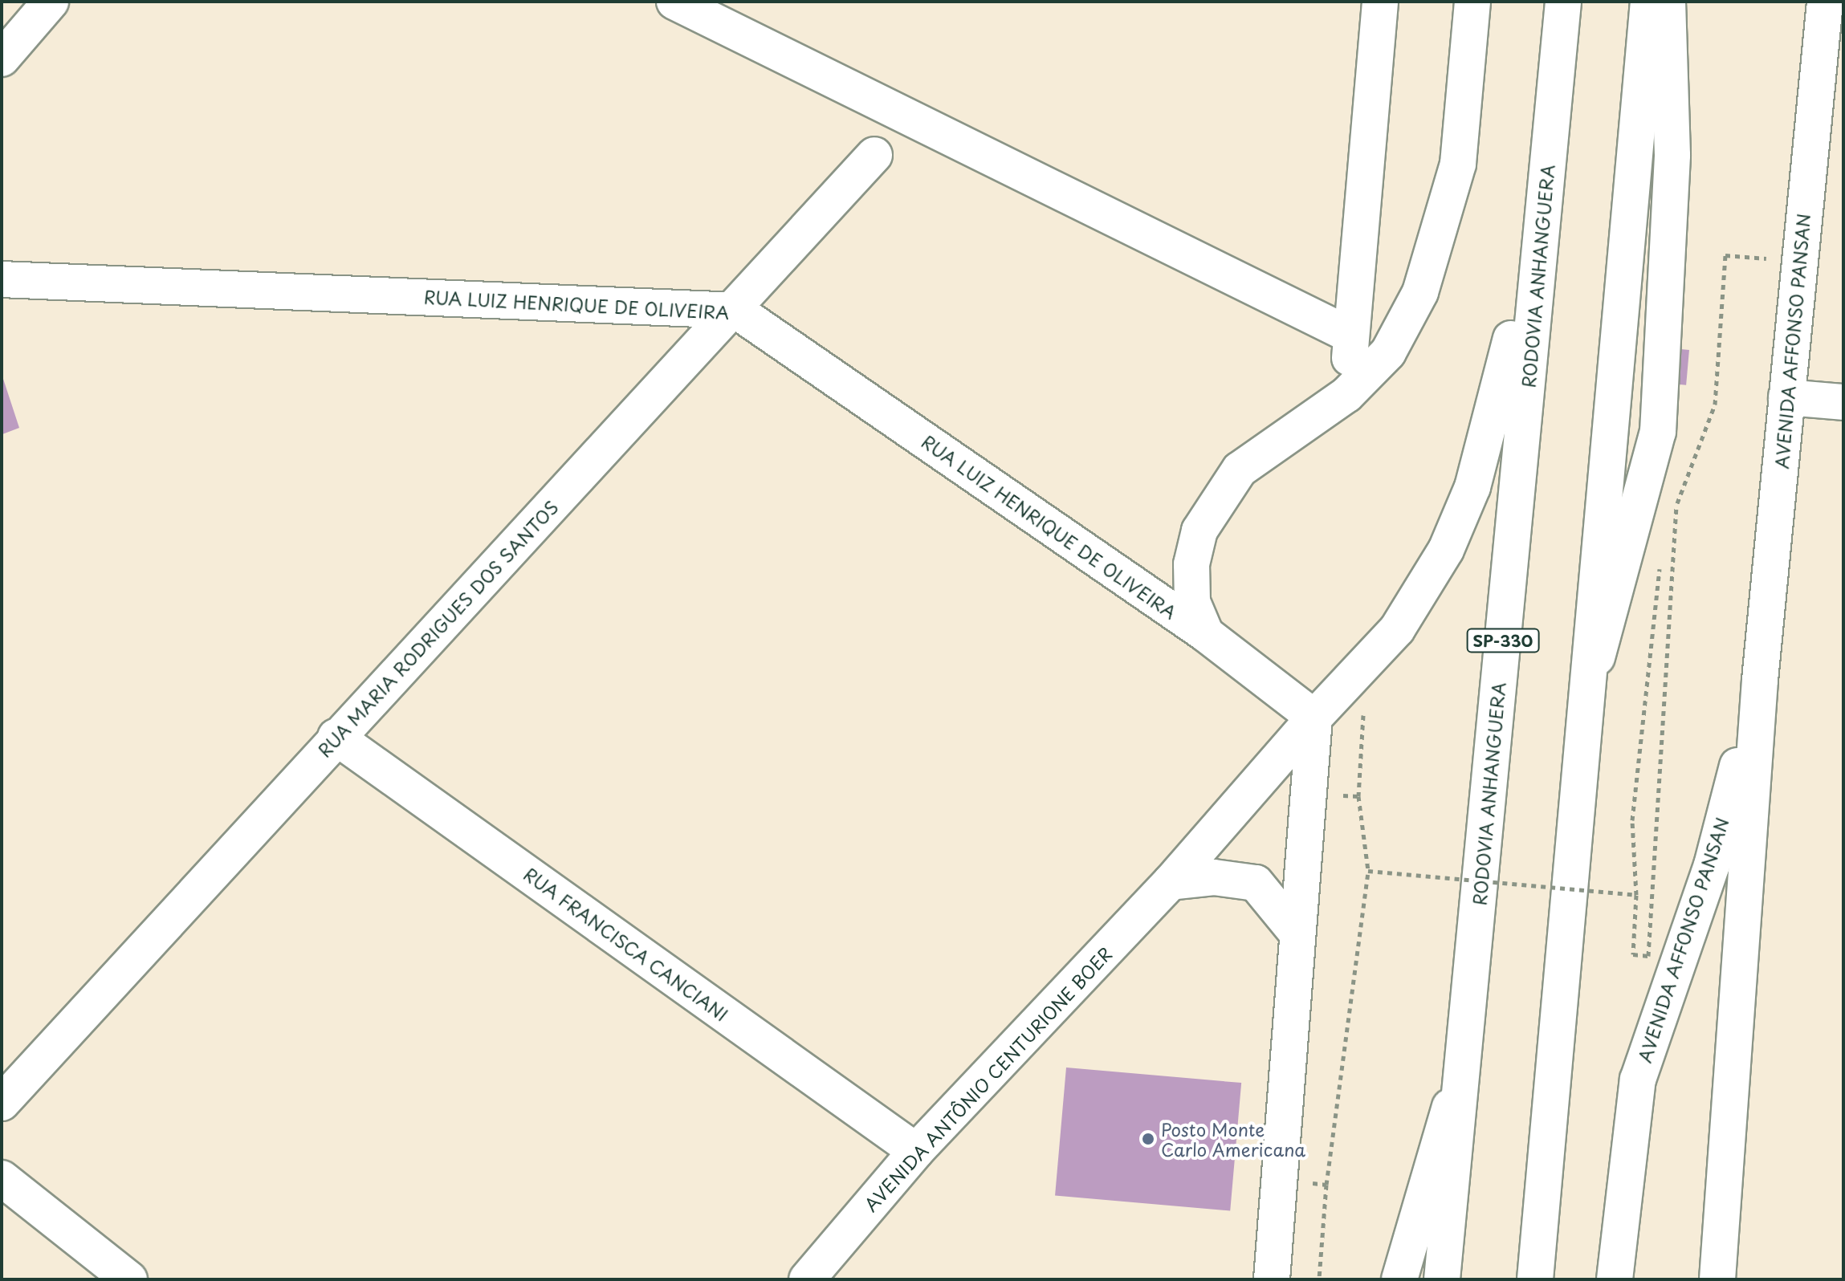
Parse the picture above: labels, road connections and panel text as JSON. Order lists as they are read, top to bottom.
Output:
{
  "streets": {
    "main road": [
      "RODOVIA ANHANGUERA",
      "RUA LUIZ HENRIQUE DE OLIVEIRA",
      "AVENIDA AFFONSO PANSAN",
      "RUA MARIA RODRIGUES DOS SANTOS",
      "SP-330",
      "RUA FRANCISCA CANCIANI",
      "AVENIDA ANTÔNIO CENTURIONE BOER"
    ]
  },
  "crossings": [
    ["RODOVIA ANHANGUERA", "AVENIDA ANTÔNIO CENTURIONE BOER"],
    ["RUA LUIZ HENRIQUE DE OLIVEIRA", "RUA MARIA RODRIGUES DOS SANTOS"],
    ["RUA LUIZ HENRIQUE DE OLIVEIRA", "AVENIDA ANTÔNIO CENTURIONE BOER"],
    ["RUA MARIA RODRIGUES DOS SANTOS", "RUA FRANCISCA CANCIANI"],
    ["RUA FRANCISCA CANCIANI", "AVENIDA ANTÔNIO CENTURIONE BOER"]
  ],
  "places": ["Posto Monte Carlo Americana"]
}
